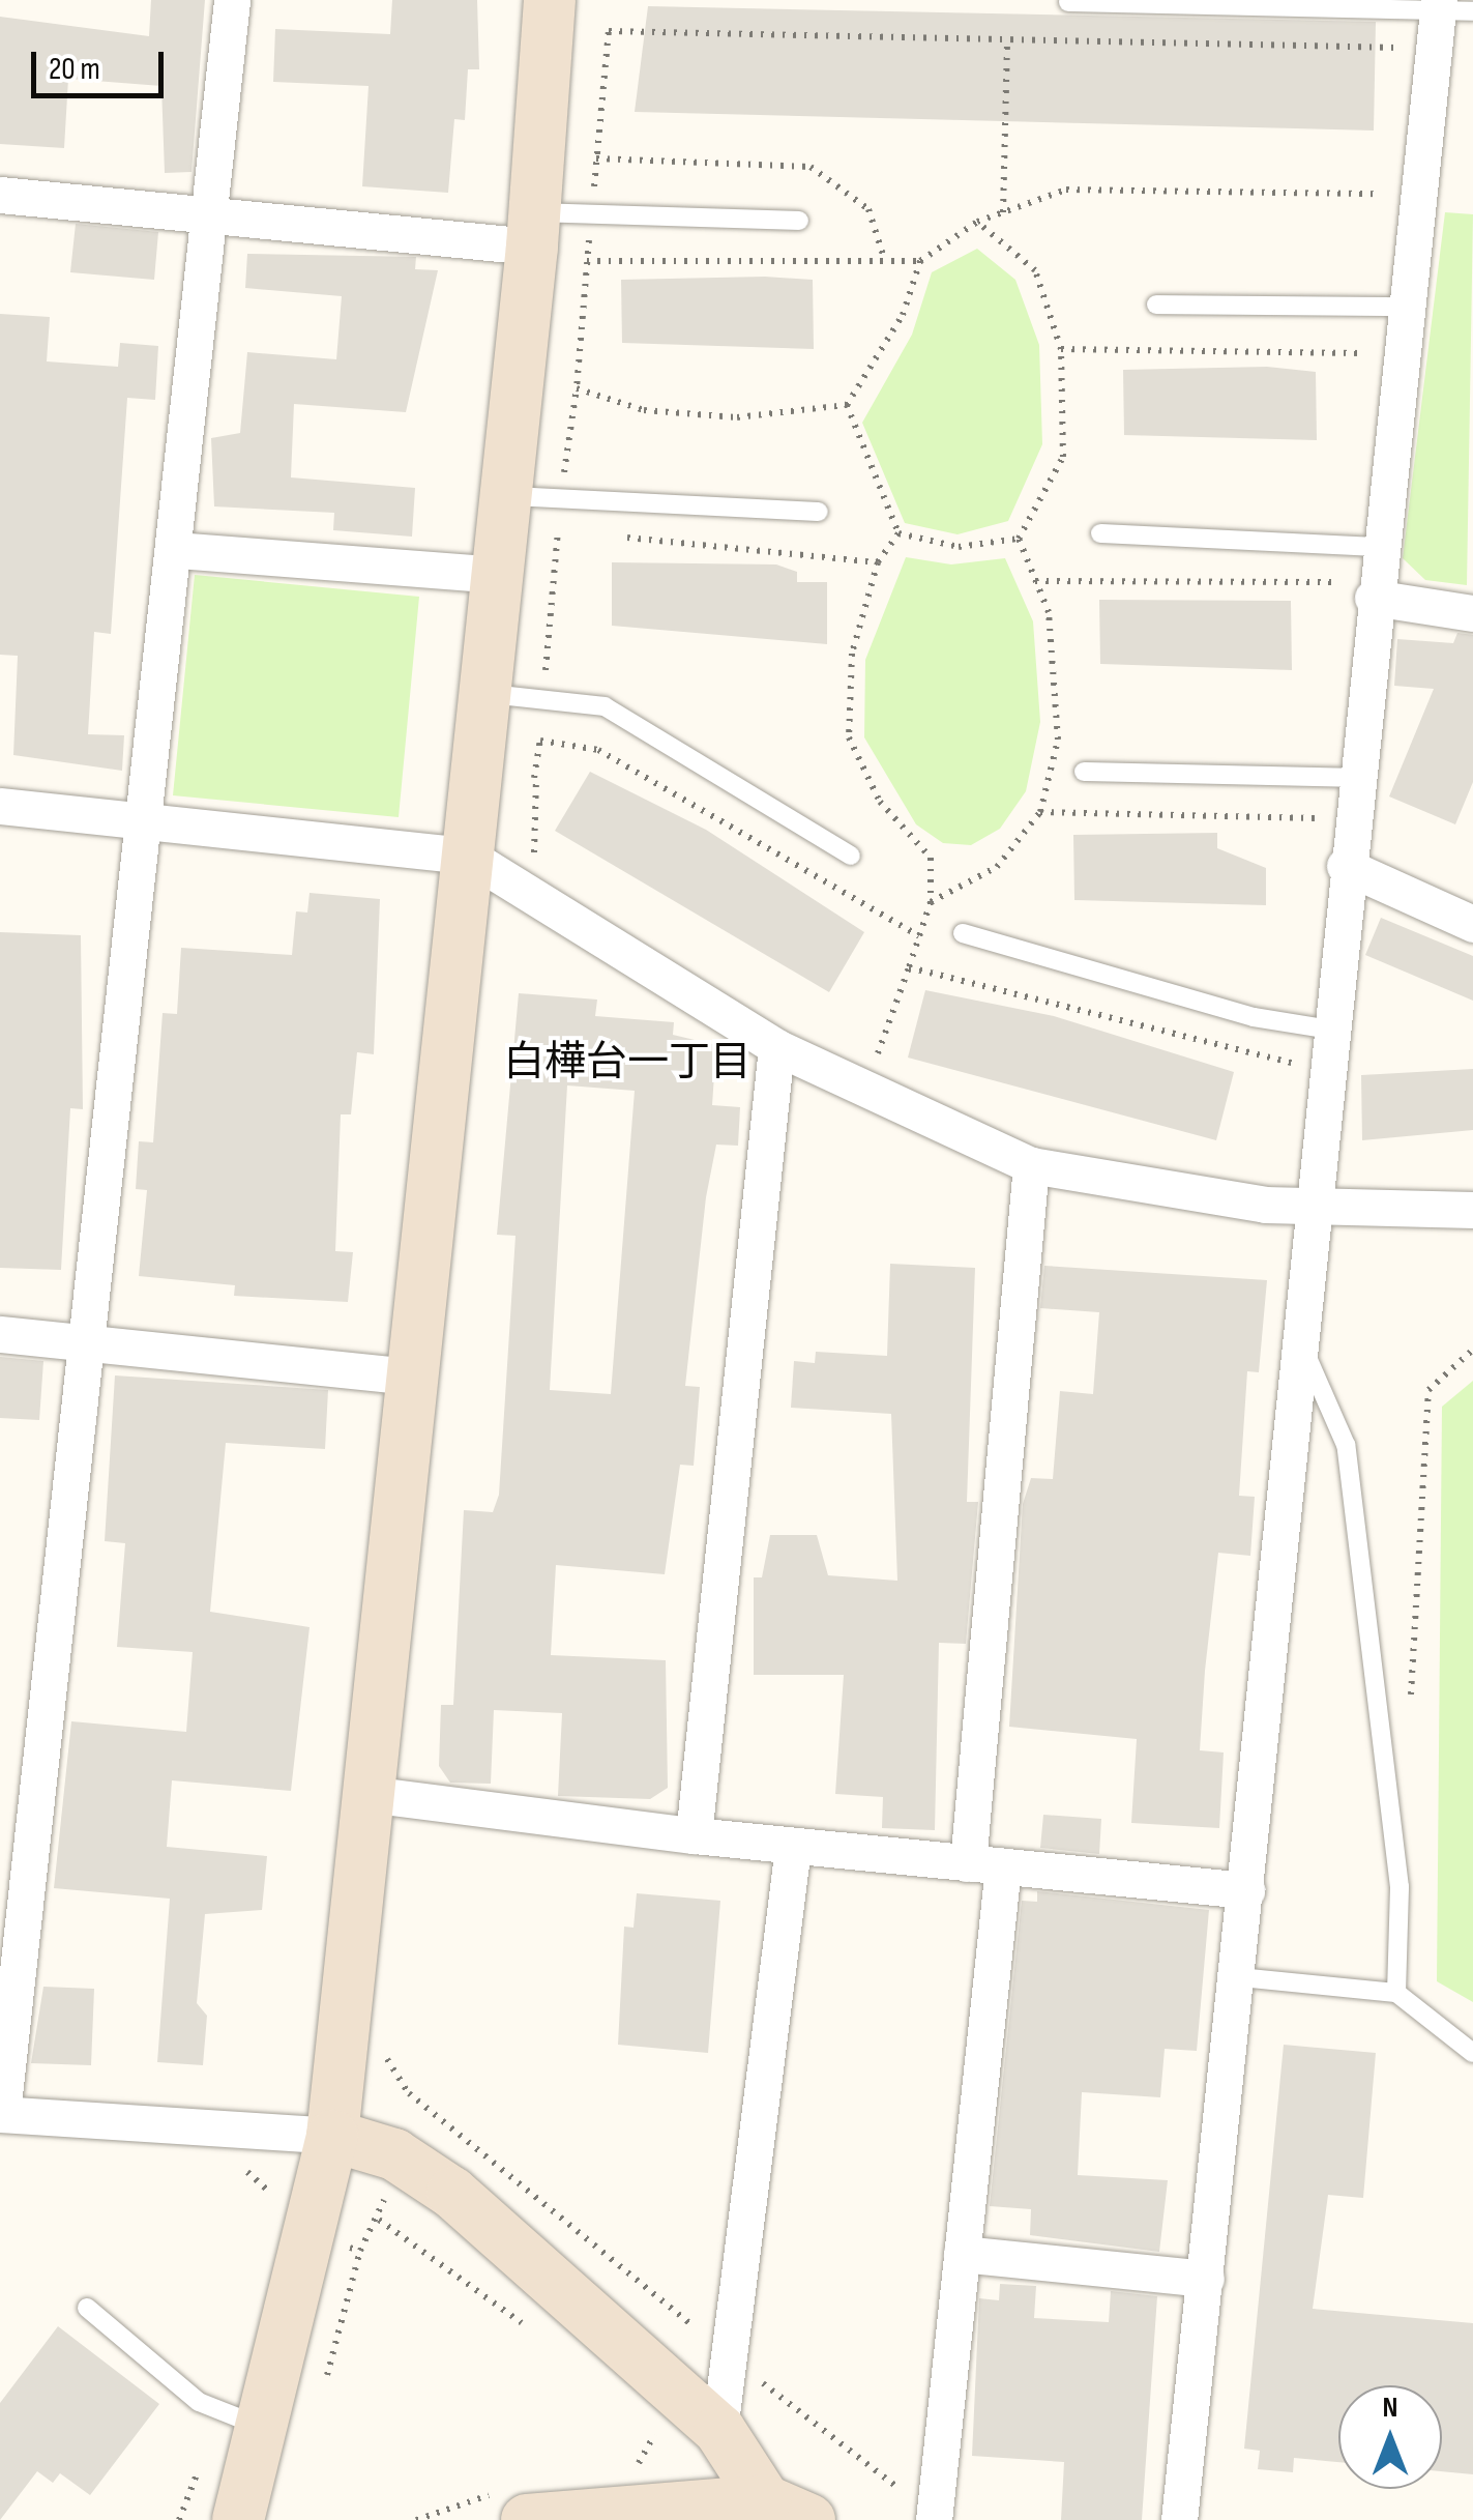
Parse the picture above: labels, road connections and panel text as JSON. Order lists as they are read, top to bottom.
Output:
{
  "districts": ["白樺台一丁目"],
  "scale_bar": "20 m",
  "north": "top"
}
